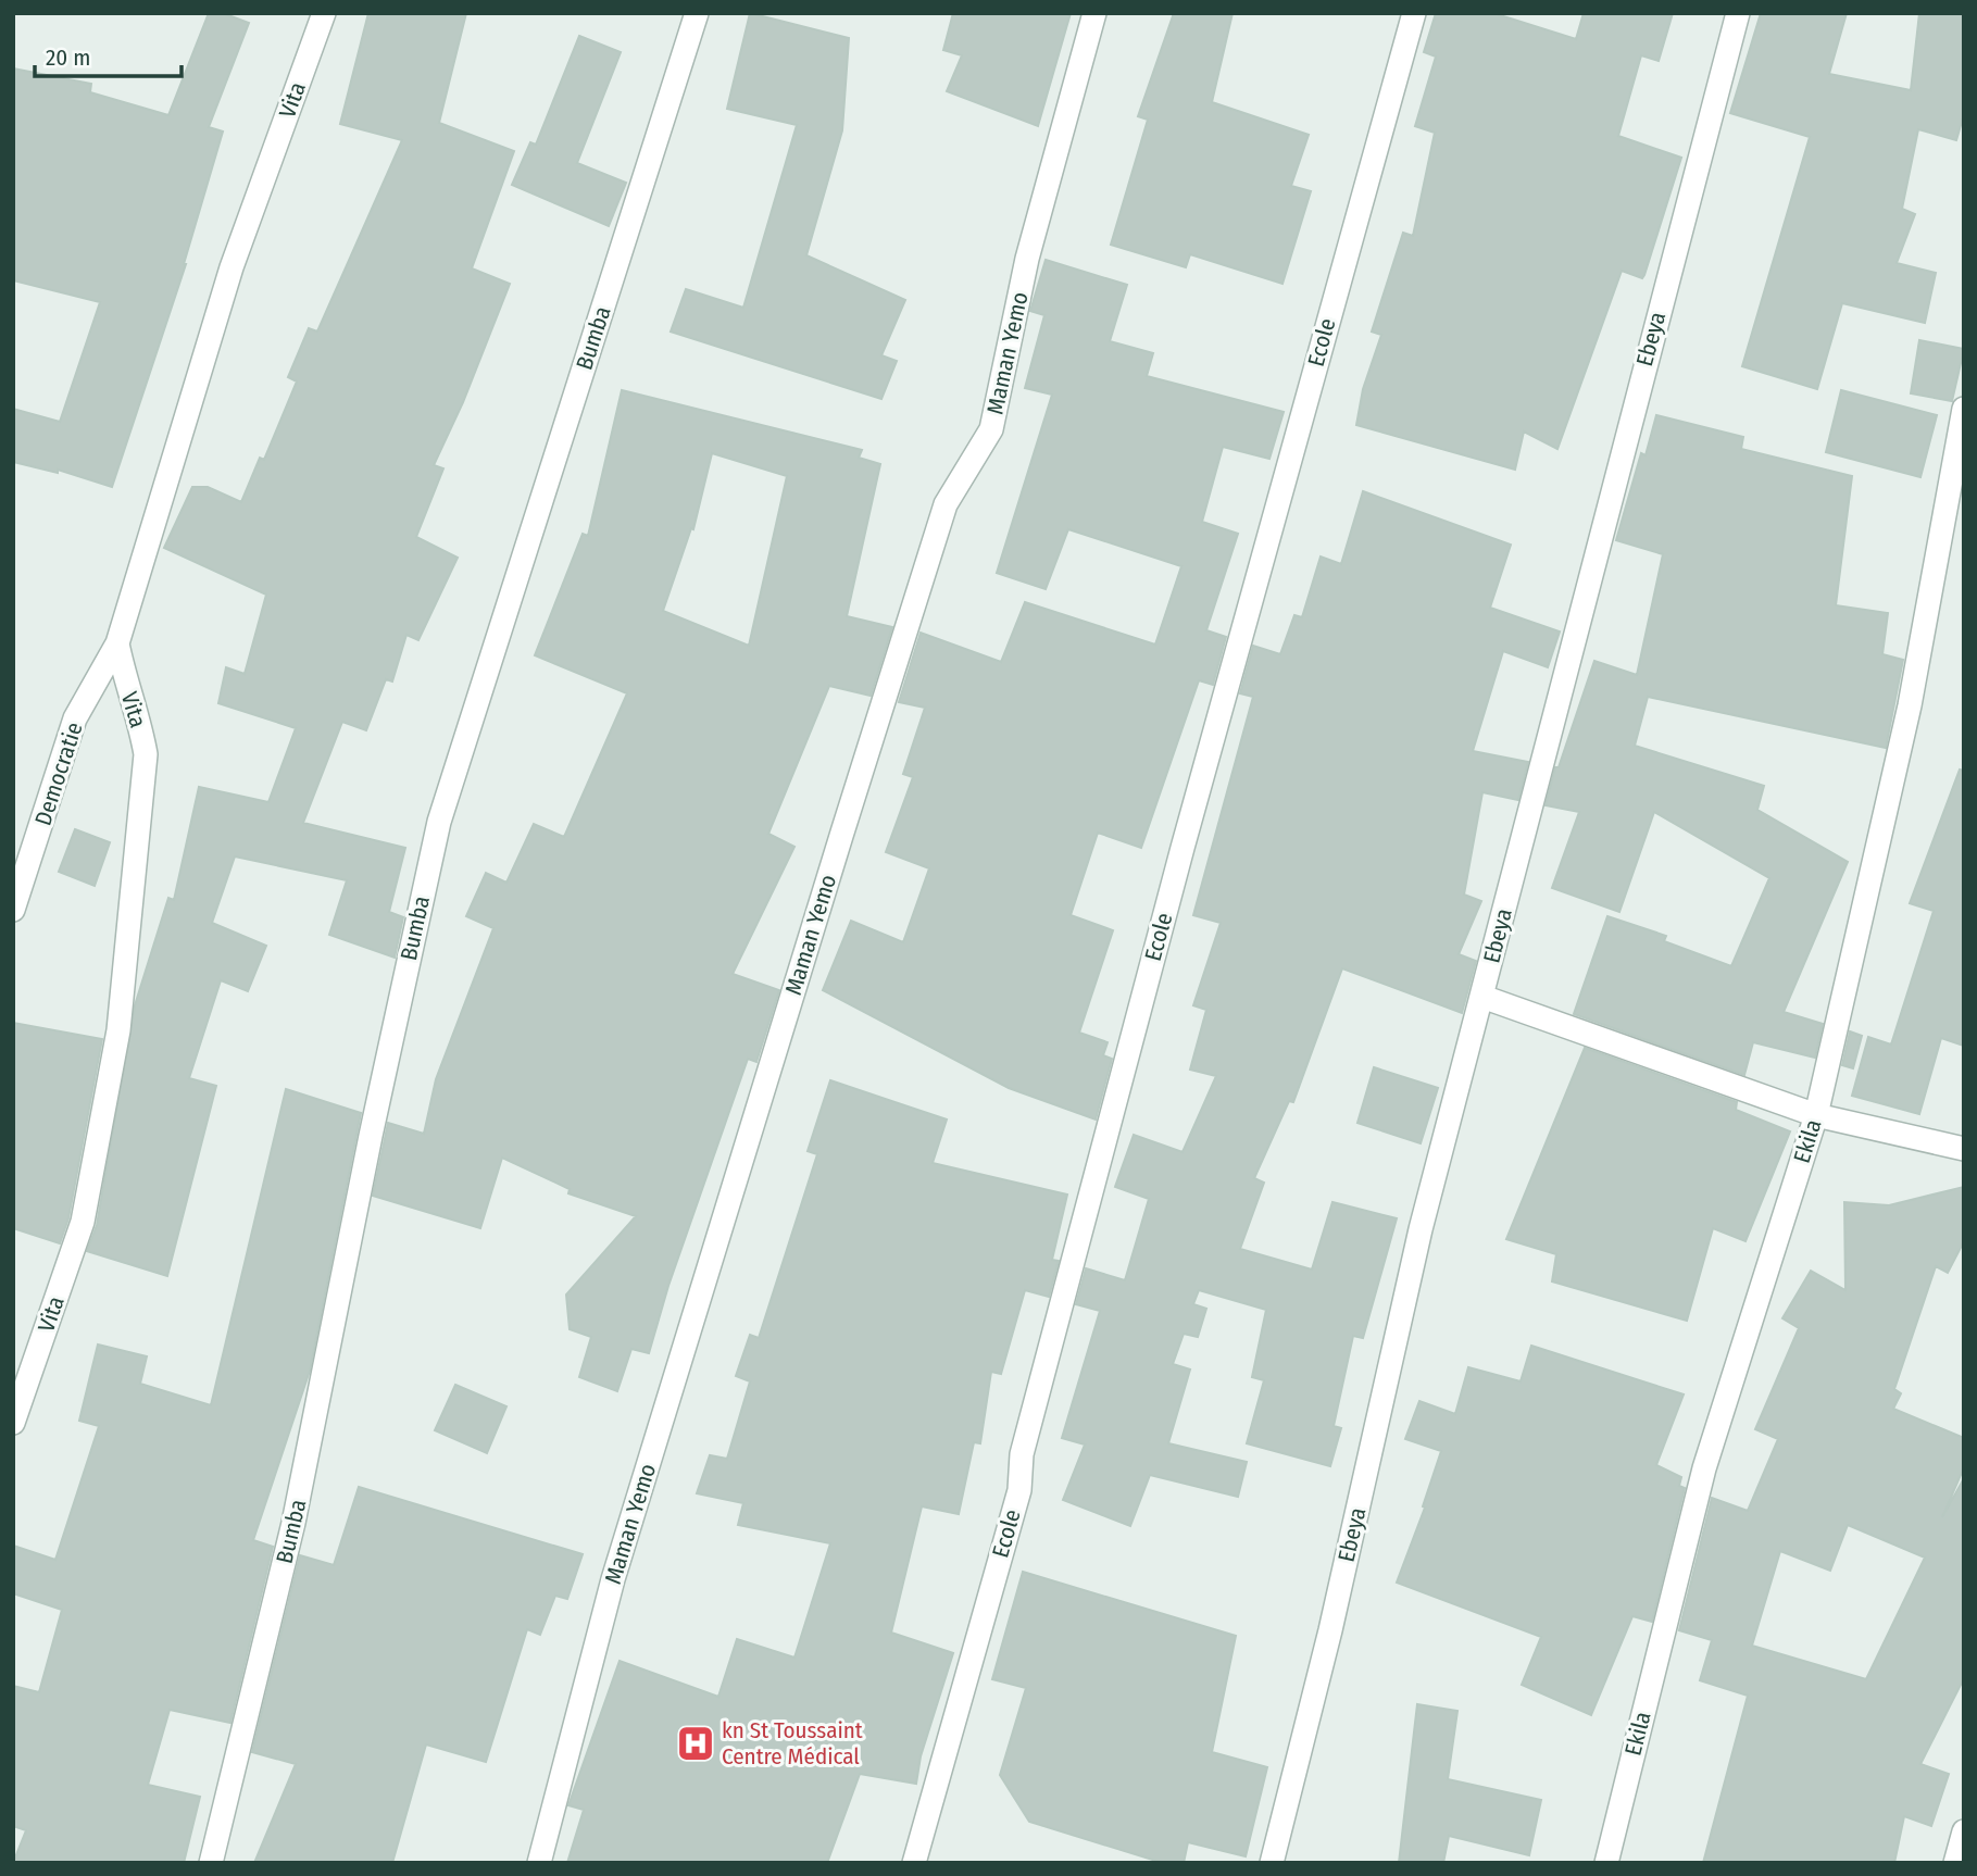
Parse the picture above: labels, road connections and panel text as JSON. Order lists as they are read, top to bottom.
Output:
{
  "streets": {
    "street": [
      "Vita",
      "Bumba",
      "Ebeya",
      "Ecole",
      "Maman Yemo",
      "Democratie",
      "Ekila"
    ]
  },
  "crossings": [
    ["Vita", "Democratie"]
  ],
  "places": {
    "hospital": ["kn St Toussaint Centre Médical"]
  },
  "scale_bar": "20 m"
}
